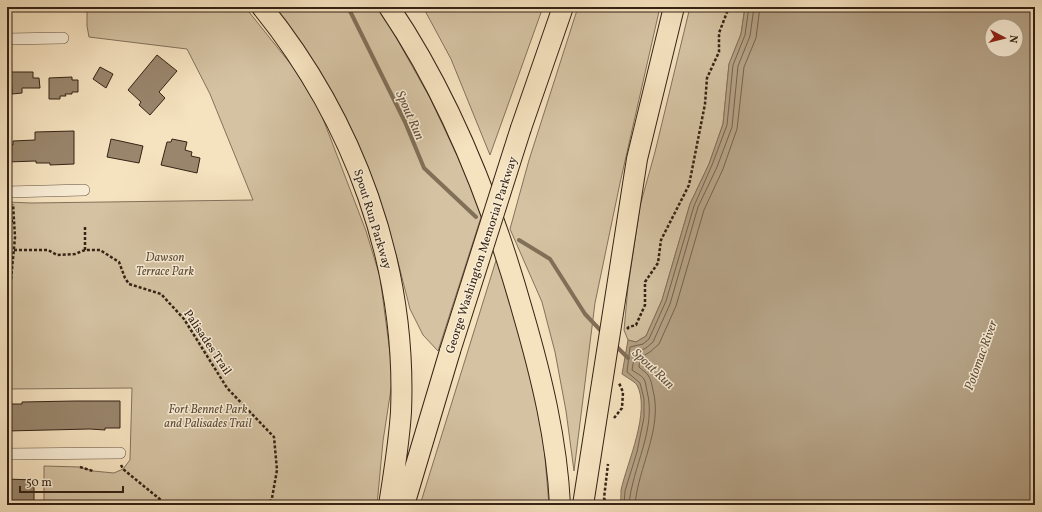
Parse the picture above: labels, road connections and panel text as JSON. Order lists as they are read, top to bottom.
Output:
{
  "streets": {
    "highway": ["Spout Run Parkway", "George Washington Memorial Parkway"],
    "path": ["Palisades Trail"]
  },
  "water": ["Spout Run", "Potomac River"],
  "parks": ["Dawson Terrace Park", "Fort Bennet Park and Palisades Trail"],
  "scale_bar": "50 m",
  "north": "right"
}
